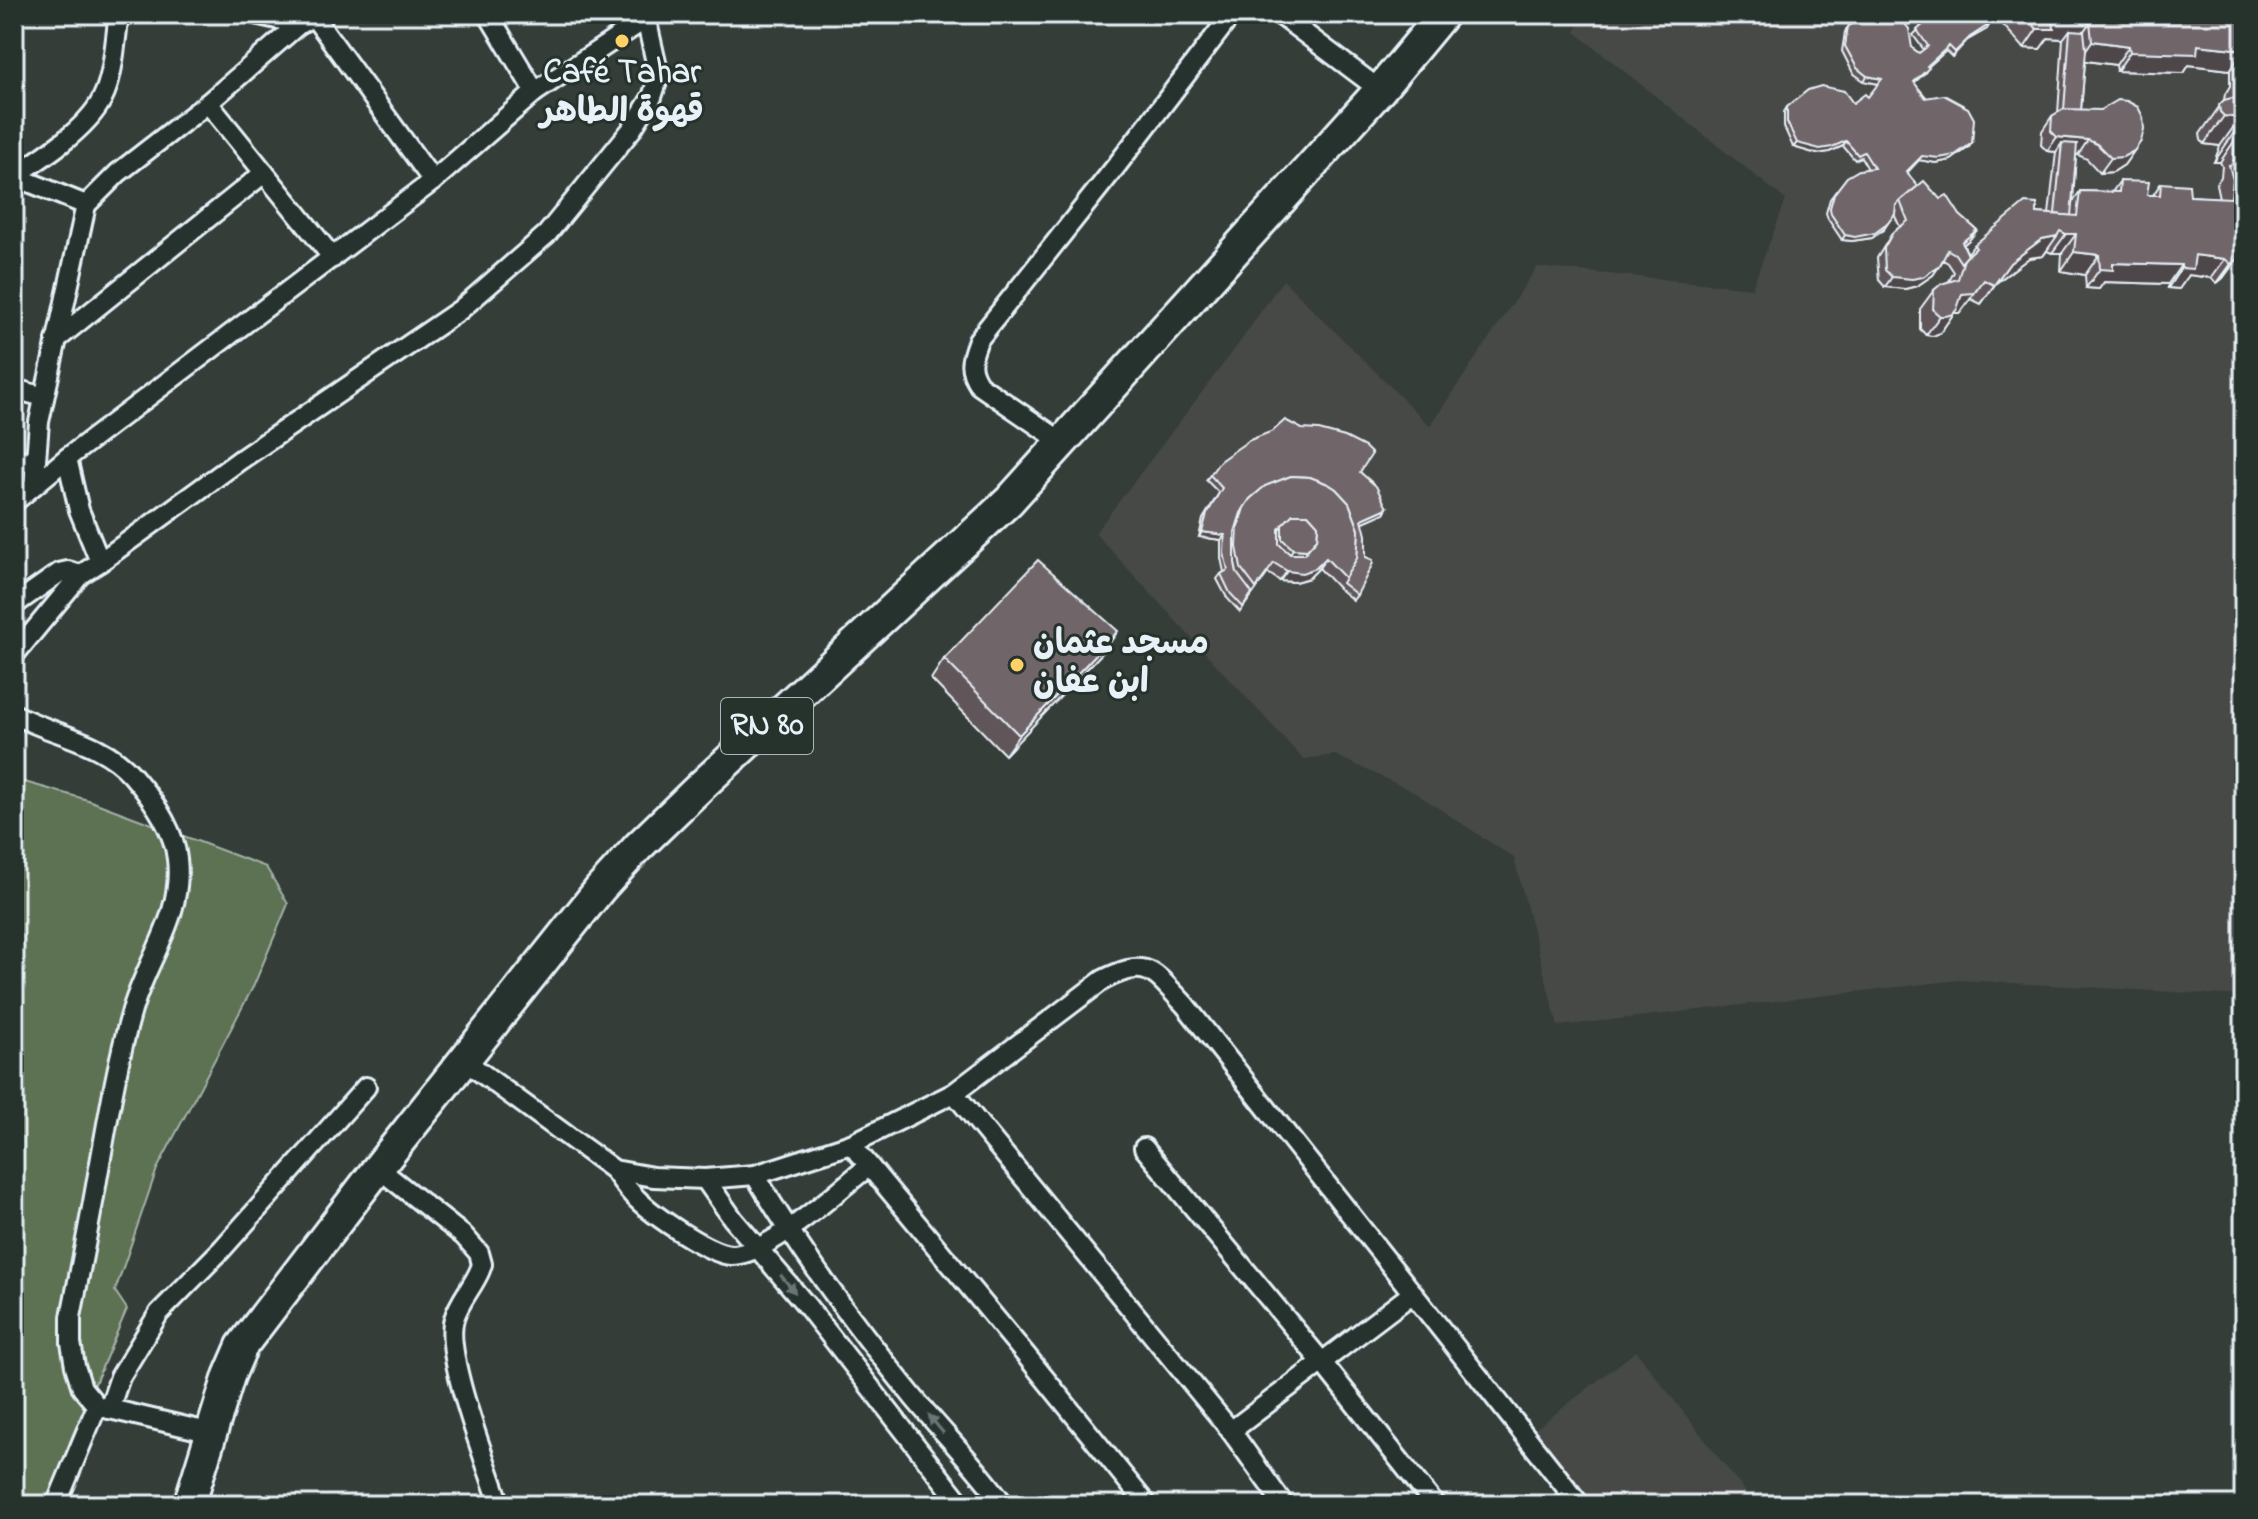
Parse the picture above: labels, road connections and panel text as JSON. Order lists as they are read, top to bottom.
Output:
{
  "streets": {
    "main road": ["RN 80"]
  },
  "places": ["Café Tahar قهوة الطاهر", "مسجد عثمان ابن عفان"]
}
